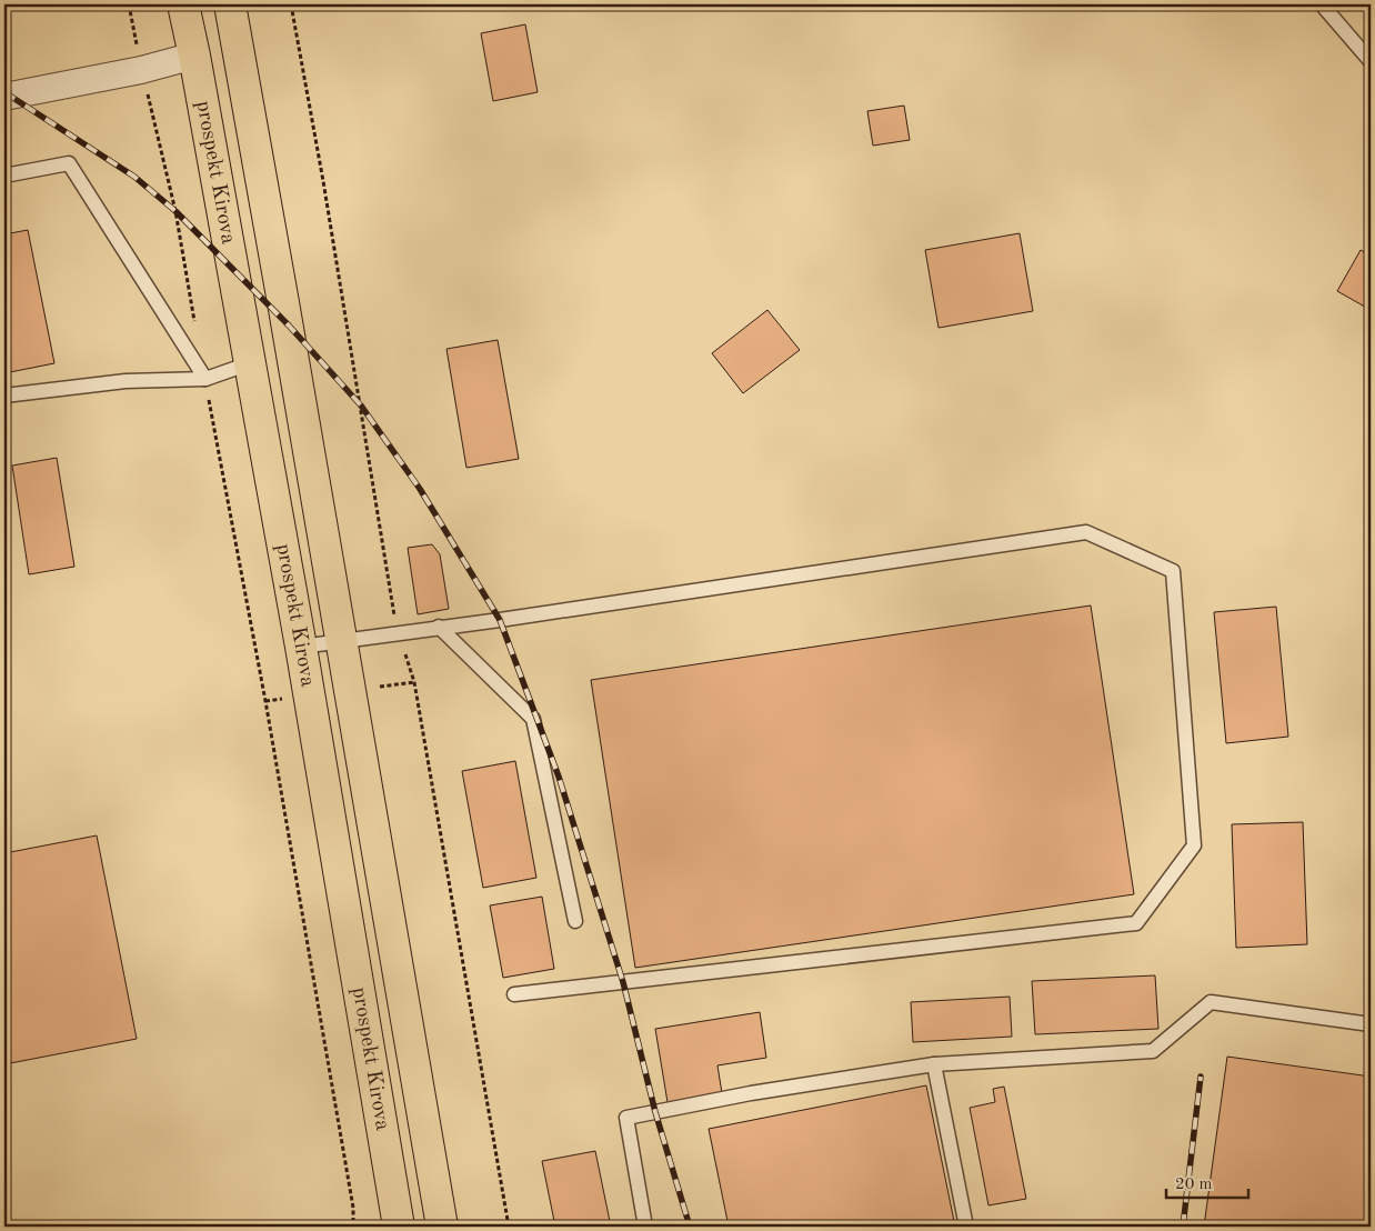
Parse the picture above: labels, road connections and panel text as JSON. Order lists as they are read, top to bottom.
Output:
{
  "streets": {
    "main road": ["prospekt Kirova"]
  },
  "scale_bar": "20 m"
}
